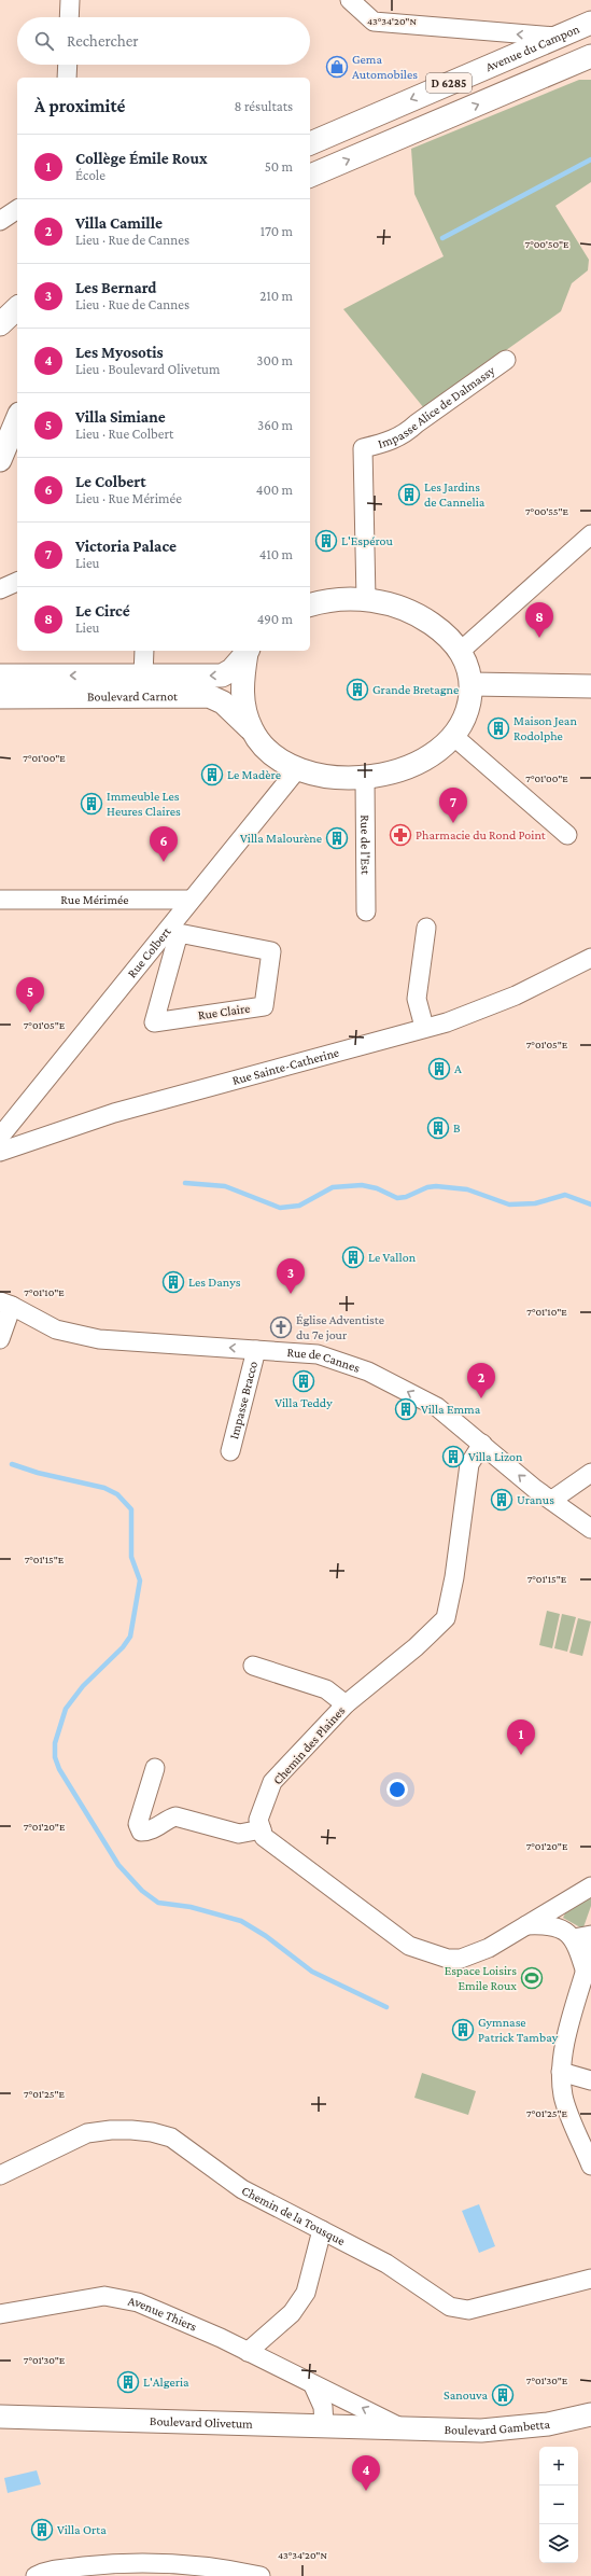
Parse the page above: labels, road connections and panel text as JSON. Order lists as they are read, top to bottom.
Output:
{
  "streets": {
    "main road": [
      "Avenue du Campon",
      "D 6285",
      "Boulevard Carnot",
      "Boulevard Olivetum",
      "Boulevard Gambetta"
    ],
    "street": [
      "Impasse Alice de Dalmassy",
      "Rue de l'Est",
      "Rue Mérimée",
      "Rue Colbert",
      "Rue Claire",
      "Rue Sainte-Catherine",
      "Rue de Cannes",
      "Impasse Bracco",
      "Chemin des Plaines",
      "Chemin de la Tousque",
      "Avenue Thiers"
    ]
  },
  "crossings": [
    ["Boulevard Carnot", "Rue de l'Est"],
    ["Boulevard Carnot", "Rue Colbert"],
    ["Rue Mérimée", "Rue Colbert"],
    ["Rue Colbert", "Rue Claire"],
    ["Rue de Cannes", "Impasse Bracco"],
    ["Rue de Cannes", "Chemin des Plaines"],
    ["Avenue Thiers", "Boulevard Olivetum"],
    ["Avenue Thiers", "Boulevard Gambetta"],
    ["Boulevard Olivetum", "Boulevard Gambetta"]
  ],
  "one_way": ["Rue de Cannes"],
  "places": {
    "shop": ["Gema Automobiles"],
    "building": [
      "Les Jardins de Cannelia",
      "L'Espérou",
      "Grande Bretagne",
      "Maison Jean Rodolphe",
      "Le Madère",
      "Immeuble Les Heures Claires",
      "Villa Malourène",
      "A",
      "B",
      "Le Vallon",
      "Les Danys",
      "Villa Teddy",
      "Villa Emma",
      "Villa Lizon",
      "Uranus",
      "Gymnase Patrick Tambay",
      "L'Algeria",
      "Sanouva",
      "Villa Orta"
    ],
    "pharmacy": ["Pharmacie du Rond Point"],
    "church": ["Église Adventiste du 7e jour"],
    "sports": ["Espace Loisirs Emile Roux"]
  },
  "page": {
    "search": "Rechercher",
    "heading": ["À proximité", "8 résultats"],
    "list": [
      {
        "mark": "1",
        "name": "Collège Émile Roux",
        "note": "École",
        "value": "50 m"
      },
      {
        "mark": "2",
        "name": "Villa Camille",
        "note": "Lieu · Rue de Cannes",
        "value": "170 m"
      },
      {
        "mark": "3",
        "name": "Les Bernard",
        "note": "Lieu · Rue de Cannes",
        "value": "210 m"
      },
      {
        "mark": "4",
        "name": "Les Myosotis",
        "note": "Lieu · Boulevard Olivetum",
        "value": "300 m"
      },
      {
        "mark": "5",
        "name": "Villa Simiane",
        "note": "Lieu · Rue Colbert",
        "value": "360 m"
      },
      {
        "mark": "6",
        "name": "Le Colbert",
        "note": "Lieu · Rue Mérimée",
        "value": "400 m"
      },
      {
        "mark": "7",
        "name": "Victoria Palace",
        "note": "Lieu",
        "value": "410 m"
      },
      {
        "mark": "8",
        "name": "Le Circé",
        "note": "Lieu",
        "value": "490 m"
      }
    ],
    "pins": [
      "8",
      "7",
      "6",
      "5",
      "3",
      "2",
      "1",
      "4"
    ],
    "map_buttons": ["+", "−"]
  },
  "coordinates": [
    "43°34'20\"N",
    "7°00'50\"E",
    "7°00'55\"E",
    "7°01'00\"E",
    "7°01'05\"E",
    "7°01'10\"E",
    "7°01'15\"E",
    "7°01'20\"E",
    "7°01'25\"E",
    "7°01'30\"E"
  ]
}
